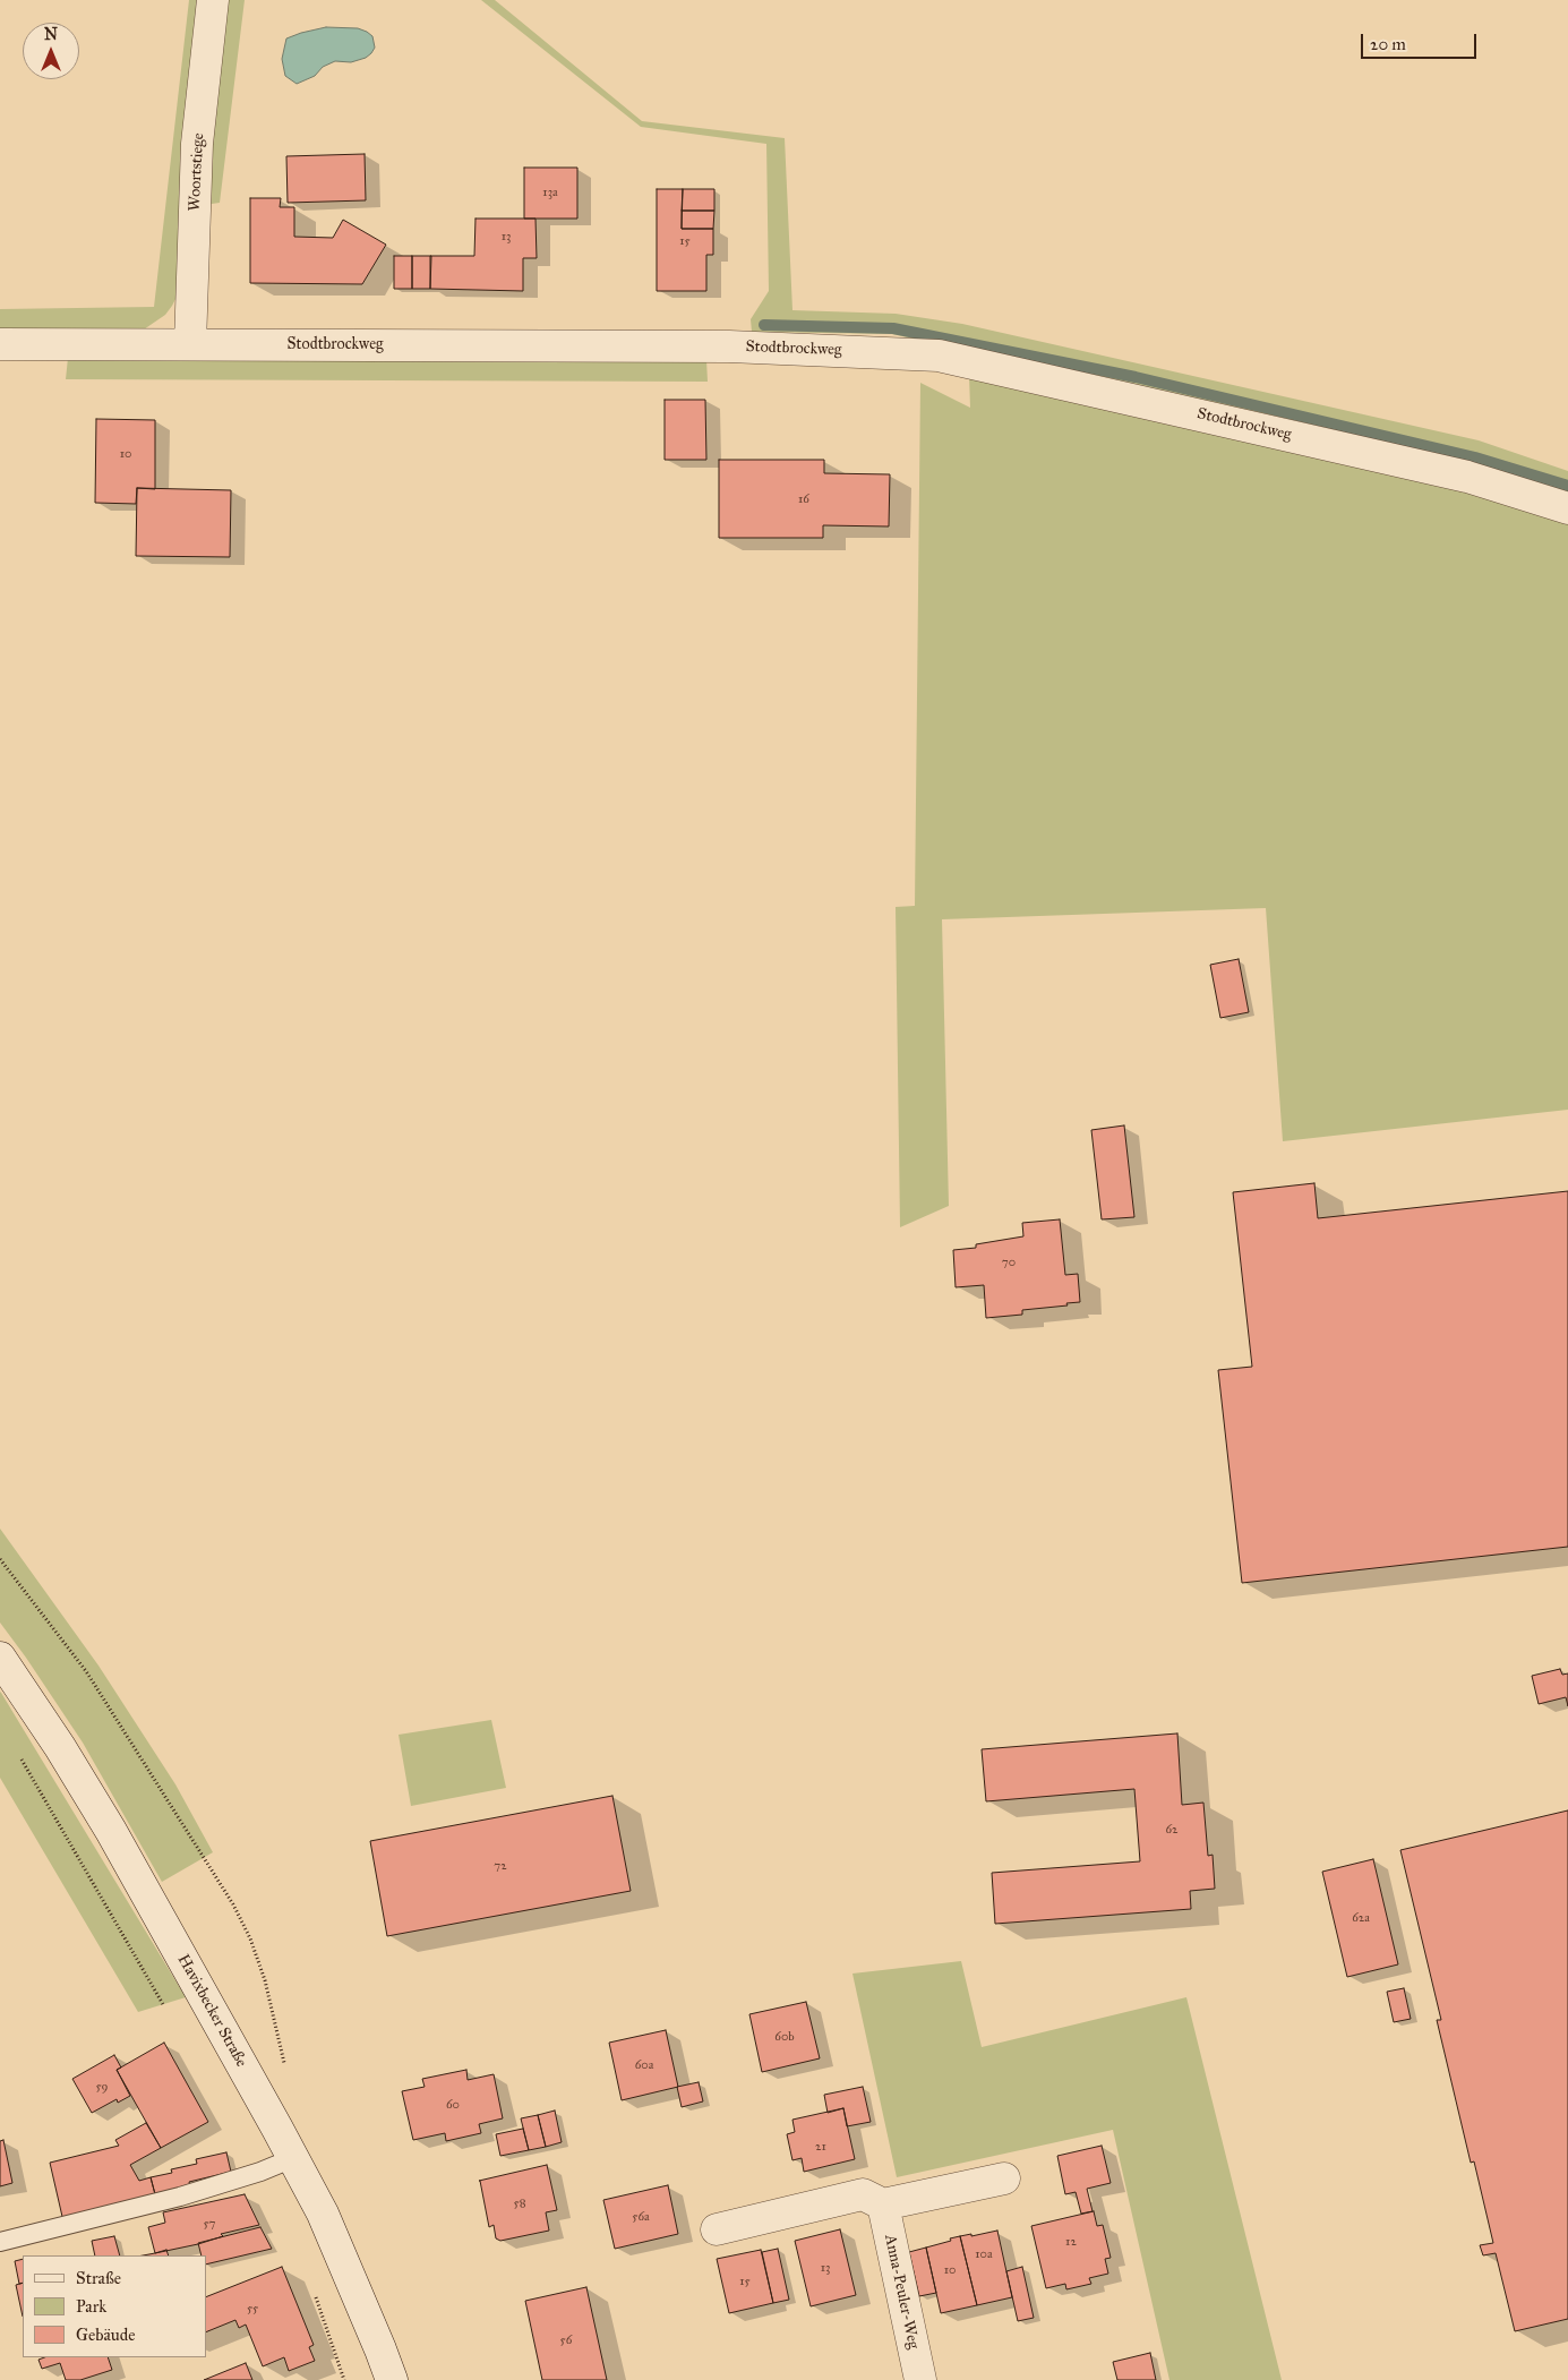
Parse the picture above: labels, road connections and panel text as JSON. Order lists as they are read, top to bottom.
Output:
{
  "streets": {
    "street": [
      "Woortstiege",
      "Stodtbrockweg",
      "Havixbecker Straße",
      "Anna-Peuler-Weg"
    ]
  },
  "crossings": [
    ["Woortstiege", "Stodtbrockweg"]
  ],
  "house_numbers": [
    "13a",
    "13",
    "15",
    "10",
    "16",
    "70",
    "62",
    "72",
    "62a",
    "60b",
    "60a",
    "59",
    "60",
    "21",
    "58",
    "56a",
    "57",
    "12",
    "10a",
    "13",
    "10",
    "15",
    "55",
    "56"
  ],
  "legend": ["Straße", "Park", "Gebäude"],
  "scale_bar": "20 m",
  "north": "top"
}
